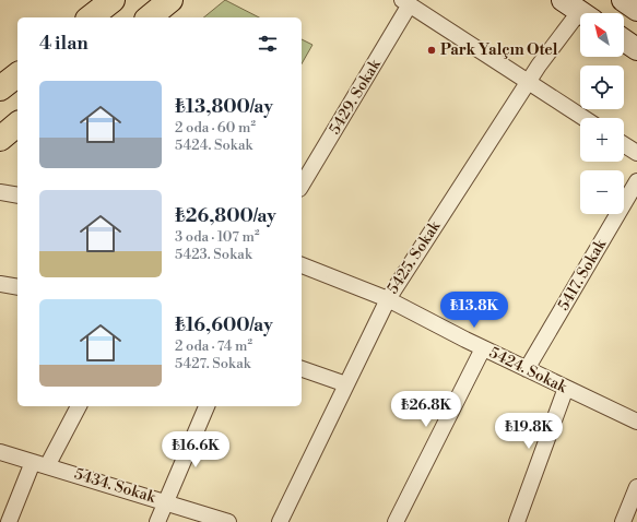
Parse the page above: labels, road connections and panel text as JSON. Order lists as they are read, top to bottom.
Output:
{
  "streets": {
    "street": [
      "5429. Sokak",
      "5425. Sokak",
      "5417. Sokak",
      "5424. Sokak",
      "5434. Sokak"
    ]
  },
  "crossings": [
    ["5425. Sokak", "5424. Sokak"],
    ["5417. Sokak", "5424. Sokak"]
  ],
  "places": ["Park Yalçın Otel"],
  "north": "top left",
  "page": {
    "map_buttons": ["+", "−"],
    "heading": "4 ilan",
    "list": [
      {
        "name": "₺13,800/ay",
        "note": "2 oda · 60 m² · 5424. Sokak"
      },
      {
        "name": "₺26,800/ay",
        "note": "3 oda · 107 m² · 5423. Sokak"
      },
      {
        "name": "₺16,600/ay",
        "note": "2 oda · 74 m² · 5427. Sokak"
      }
    ],
    "price": [
      "₺13.8K",
      "₺26.8K",
      "₺19.8K",
      "₺16.6K"
    ]
  }
}
